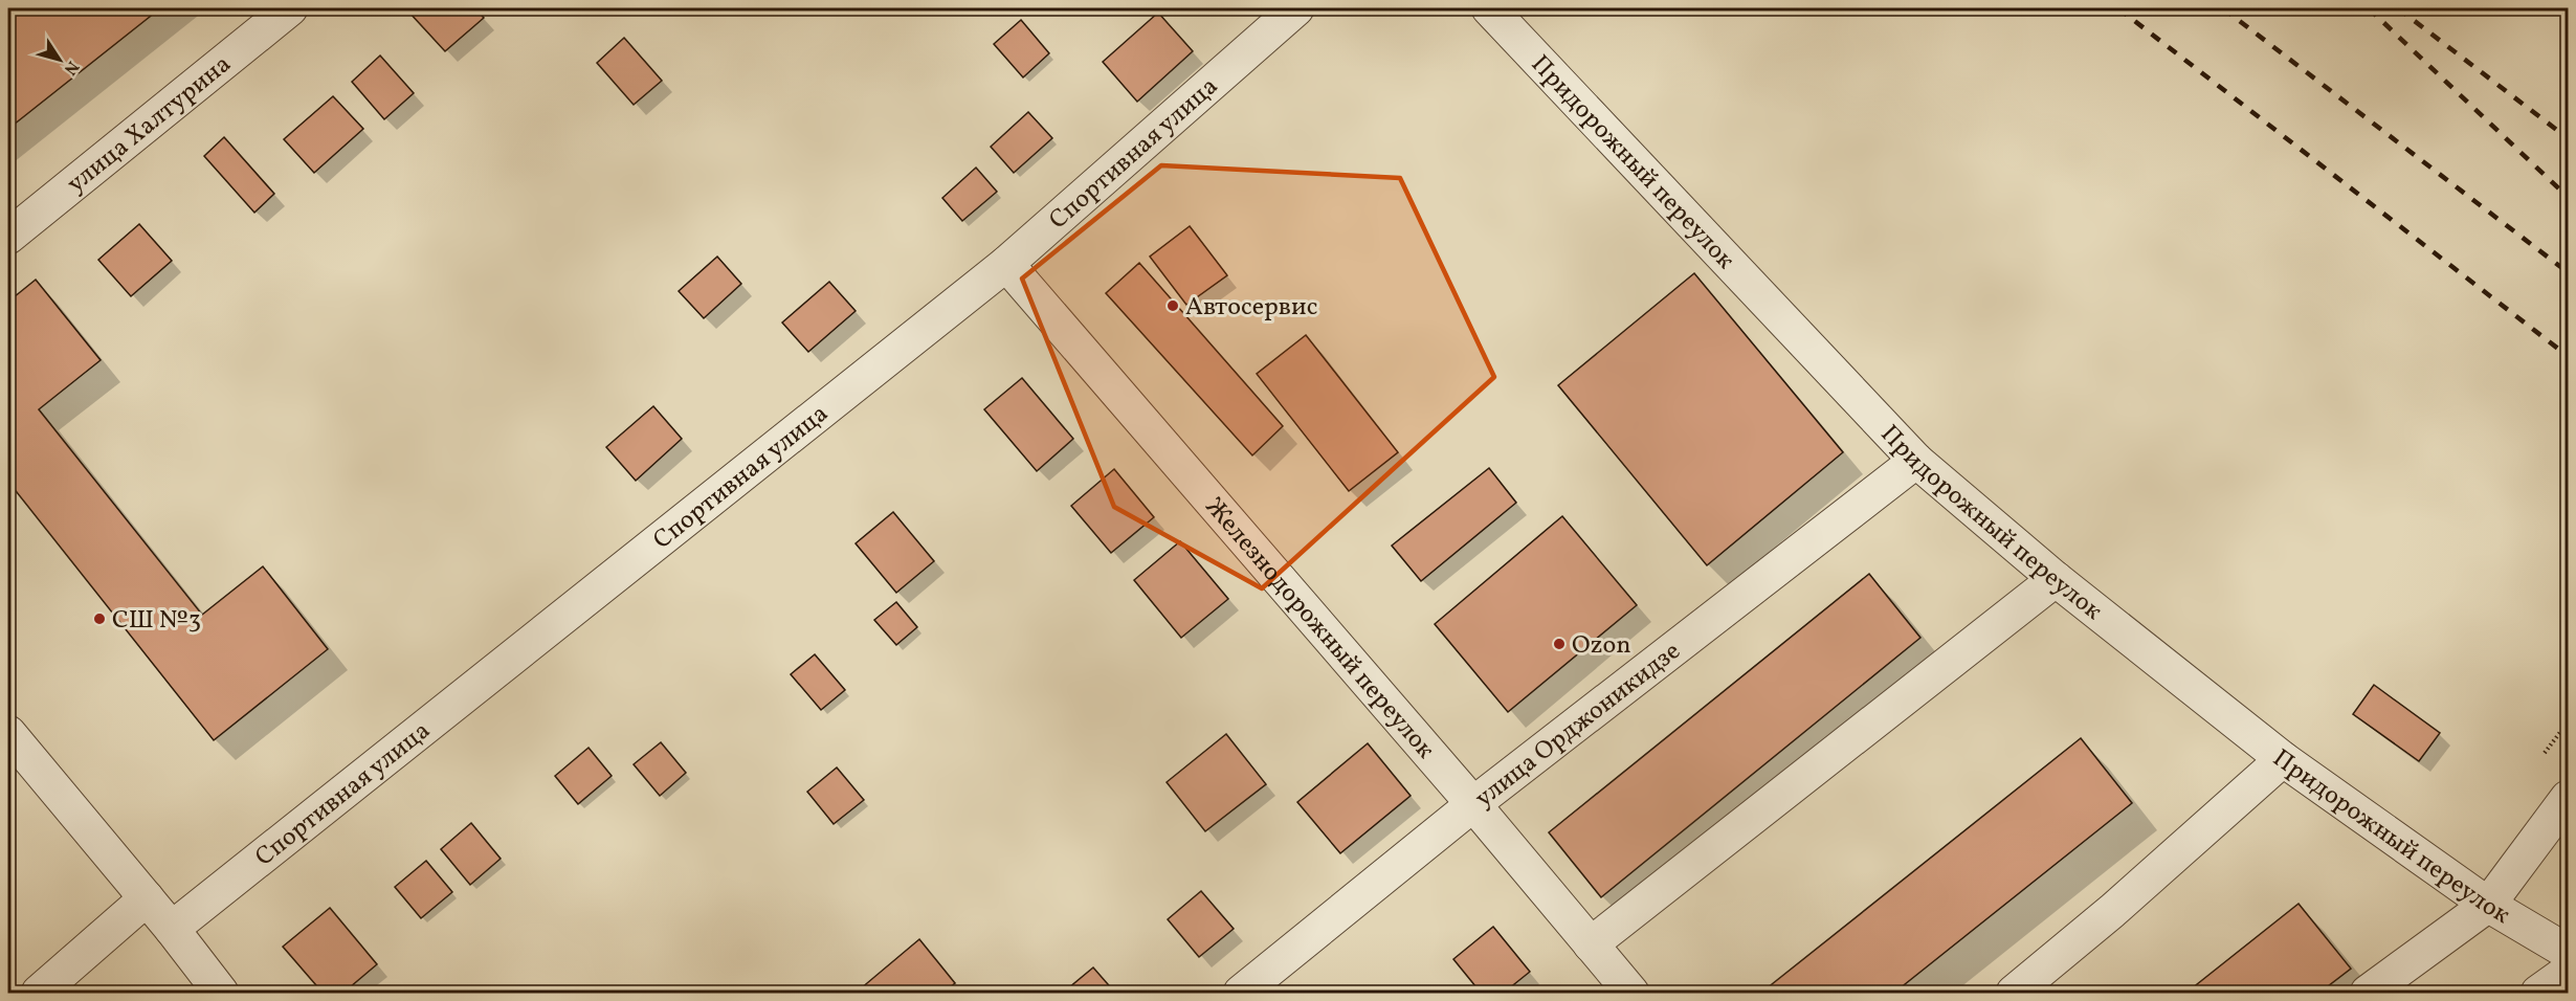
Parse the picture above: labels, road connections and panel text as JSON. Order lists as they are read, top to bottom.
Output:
{
  "streets": {
    "street": [
      "улица Халтурина",
      "Спортивная улица",
      "Придорожный переулок",
      "Железнодорожный переулок",
      "улица Орджоникидзе"
    ]
  },
  "crossings": [
    ["Спортивная улица", "Железнодорожный переулок"],
    ["Придорожный переулок", "улица Орджоникидзе"],
    ["Железнодорожный переулок", "улица Орджоникидзе"]
  ],
  "places": ["Автосервис", "СШ №3", "Ozon"],
  "north": "bottom right"
}
